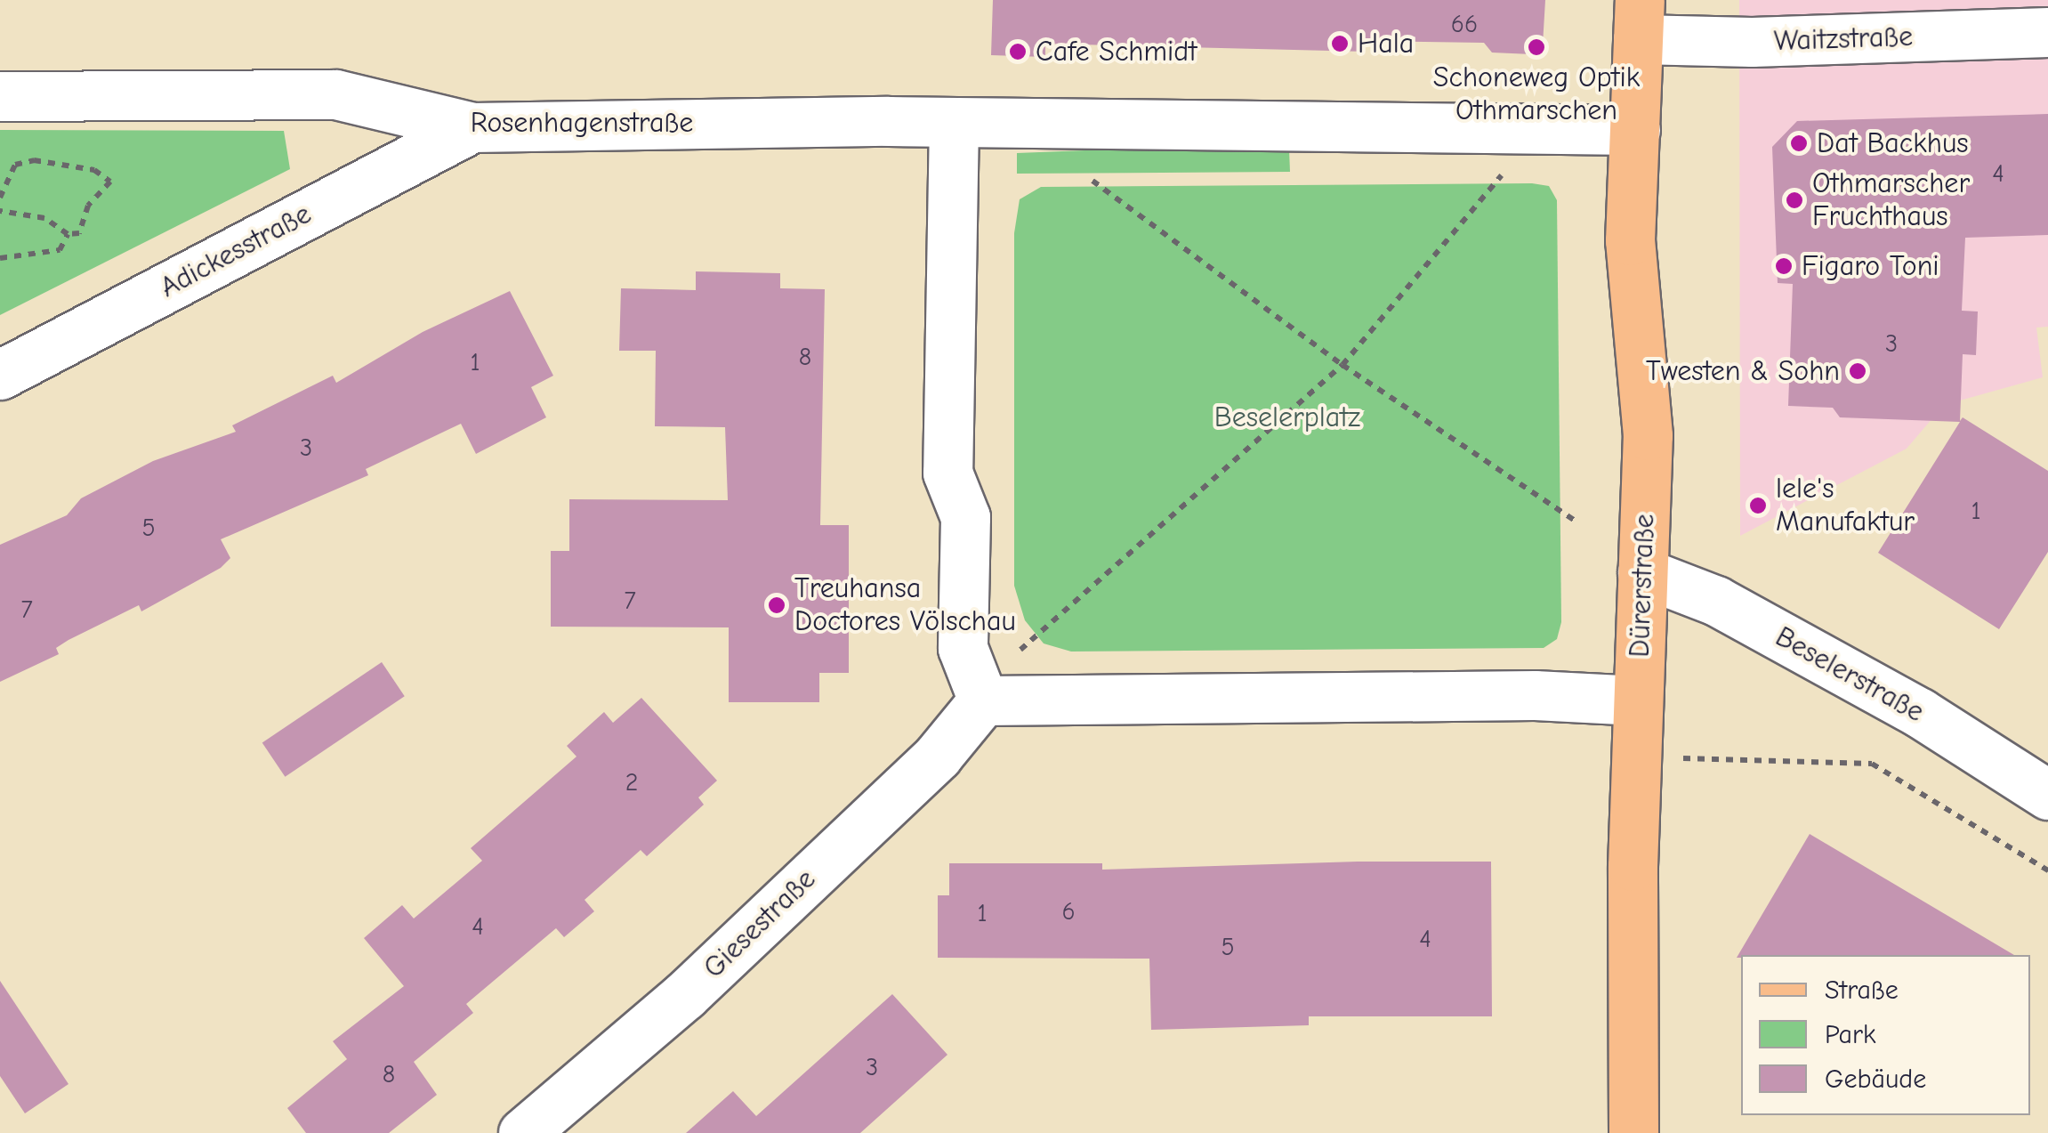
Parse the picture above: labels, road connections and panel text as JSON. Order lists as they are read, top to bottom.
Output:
{
  "streets": {
    "main road": ["Dürerstraße"],
    "street": [
      "Waitzstraße",
      "Rosenhagenstraße",
      "Adickesstraße",
      "Beselerstraße",
      "Giesestraße"
    ]
  },
  "crossings": [
    ["Waitzstraße", "Dürerstraße"],
    ["Rosenhagenstraße", "Adickesstraße"],
    ["Dürerstraße", "Beselerstraße"]
  ],
  "parks": ["Beselerplatz"],
  "places": [
    "Hala",
    "Schoneweg Optik Othmarschen",
    "Cafe Schmidt",
    "Dat Backhus",
    "Othmarscher Fruchthaus",
    "Figaro Toni",
    "Twesten & Sohn",
    "lele's Manufaktur",
    "Treuhansa Doctores Völschau"
  ],
  "house_numbers": [
    "66",
    "4",
    "3",
    "8",
    "1",
    "3",
    "1",
    "5",
    "7",
    "7",
    "2",
    "6",
    "1",
    "4",
    "4",
    "5",
    "3",
    "8"
  ],
  "legend": ["Straße", "Park", "Gebäude"]
}
